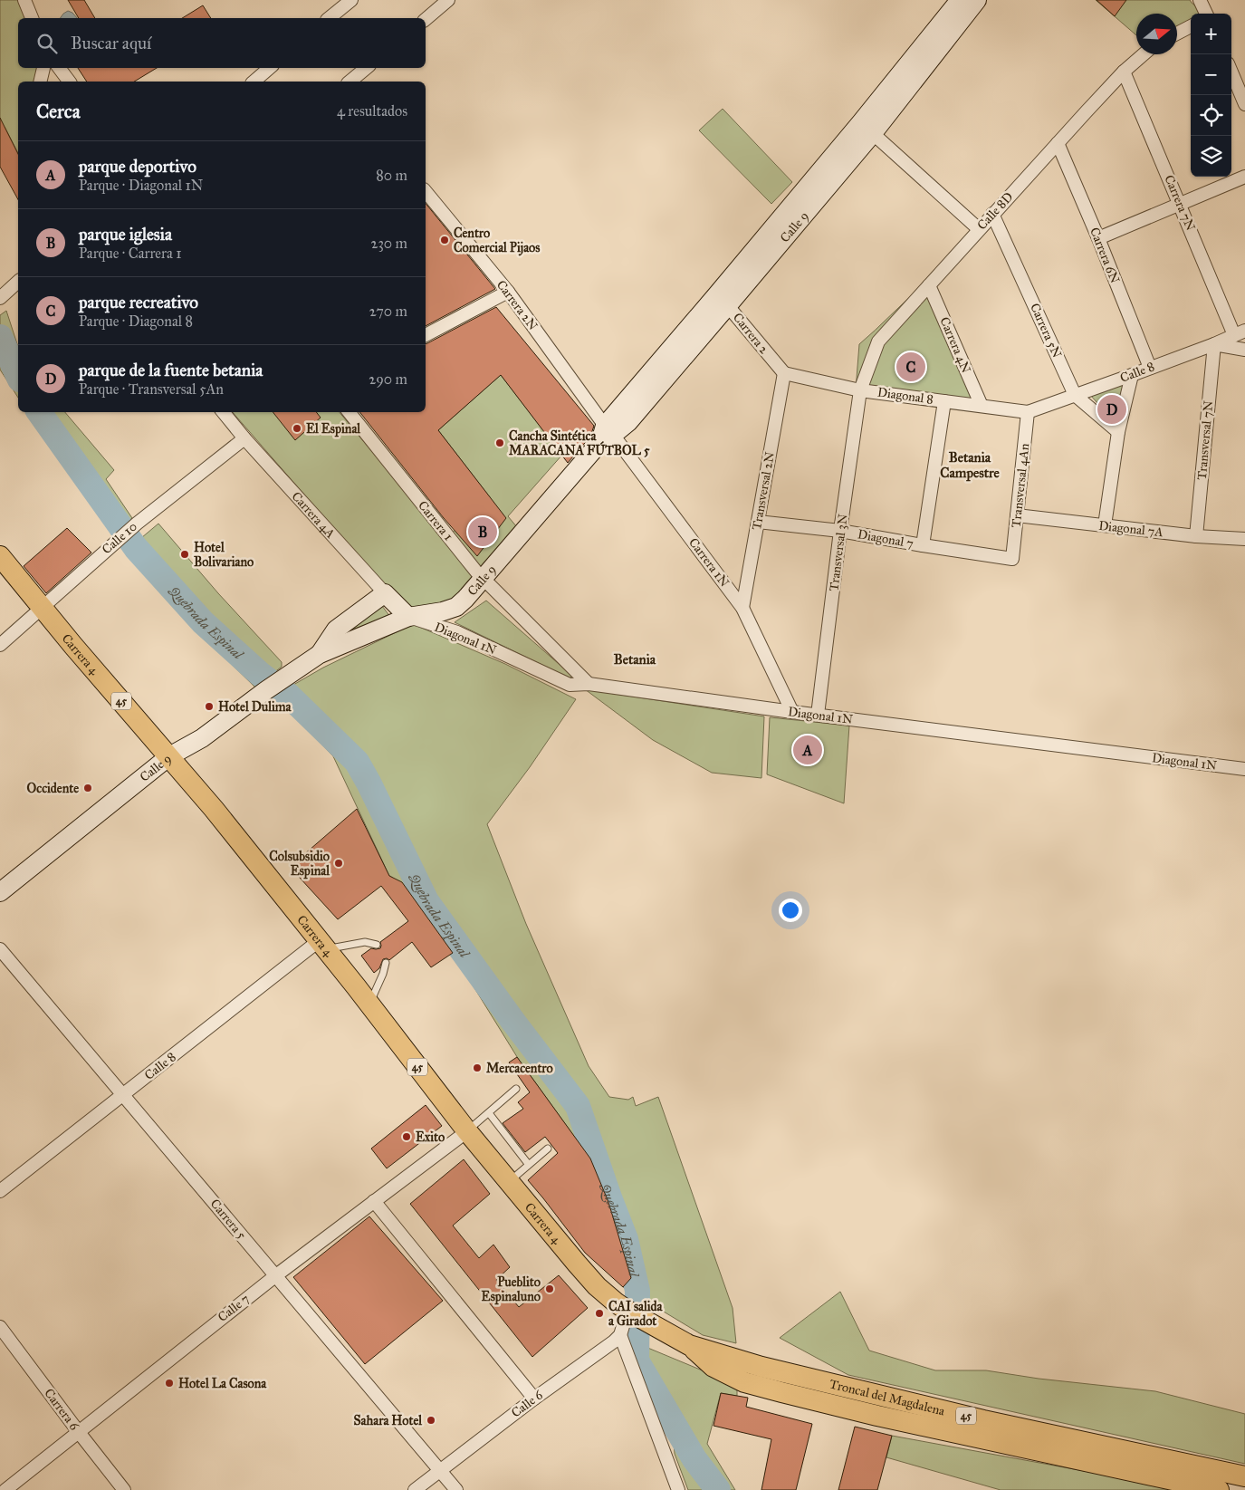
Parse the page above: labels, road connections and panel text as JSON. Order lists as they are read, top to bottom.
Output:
{
  "streets": {
    "main road": ["Carrera 4", "45", "Troncal del Magdalena"],
    "street": [
      "Carrera 7N",
      "Calle 8D",
      "Calle 9",
      "Carrera 6N",
      "Carrera 2N",
      "Carrera 5N",
      "Carrera 2",
      "Carrera 4N",
      "Calle 8",
      "Diagonal 8",
      "Transversal 7N",
      "Transversal 4An",
      "Transversal 2N",
      "Carrera 4A",
      "Carrera 1",
      "Diagonal 7A",
      "Calle 10",
      "Diagonal 7",
      "Transversal 3N",
      "Carrera 1N",
      "Diagonal 1N",
      "Carrera 5",
      "Calle 7",
      "Calle 6",
      "Carrera 6"
    ]
  },
  "crossings": [
    ["Carrera 7N", "Calle 8D"],
    ["Carrera 7N", "Calle 8"],
    ["Calle 8D", "Carrera 6N"],
    ["Calle 8D", "Carrera 5N"],
    ["Calle 8D", "Carrera 4N"],
    ["Calle 8D", "Diagonal 8"],
    ["Calle 8D", "Transversal 3N"],
    ["Calle 9", "Carrera 2N"],
    ["Calle 9", "Carrera 2"],
    ["Calle 9", "Carrera 4A"],
    ["Calle 9", "Carrera 1"],
    ["Calle 9", "Carrera 1N"],
    ["Calle 9", "Diagonal 1N"],
    ["Calle 9", "Carrera 4"],
    ["Carrera 6N", "Calle 8"],
    ["Carrera 2N", "Carrera 1N"],
    ["Carrera 5N", "Calle 8"],
    ["Carrera 2", "Diagonal 8"],
    ["Carrera 2", "Transversal 2N"],
    ["Carrera 4N", "Diagonal 8"],
    ["Calle 8", "Diagonal 8"],
    ["Calle 8", "Transversal 7N"],
    ["Calle 8", "Transversal 4An"],
    ["Calle 8", "Carrera 4"],
    ["Calle 8", "Carrera 5"],
    ["Diagonal 8", "Transversal 4An"],
    ["Diagonal 8", "Transversal 2N"],
    ["Diagonal 8", "Transversal 3N"],
    ["Transversal 7N", "Diagonal 7A"],
    ["Transversal 4An", "Diagonal 7A"],
    ["Transversal 4An", "Diagonal 7"],
    ["Transversal 2N", "Diagonal 7"],
    ["Transversal 2N", "Carrera 1N"],
    ["Carrera 4A", "Calle 10"],
    ["Carrera 4A", "Diagonal 1N"],
    ["Carrera 1", "Diagonal 1N"],
    ["Calle 10", "Carrera 4"],
    ["Diagonal 7", "Transversal 3N"],
    ["Transversal 3N", "Diagonal 1N"],
    ["Carrera 1N", "Diagonal 1N"],
    ["Carrera 4", "Calle 7"],
    ["Carrera 4", "Troncal del Magdalena"],
    ["Carrera 5", "Calle 7"],
    ["Carrera 5", "Calle 6"],
    ["Calle 7", "Carrera 6"]
  ],
  "districts": ["Betania Campestre", "Betania"],
  "water": ["Quebrada Espinal"],
  "places": [
    "Centro Comercial Pijaos",
    "El Espinal",
    "Cancha Sintética MARACANA FÚTBOL 5",
    "Hotel Bolivariano",
    "Hotel Dulima",
    "Occidente",
    "Colsubsidio Espinal",
    "Mercacentro",
    "Exito",
    "Pueblito Espinaluno",
    "CAI salida a Giradot",
    "Hotel La Casona",
    "Sahara Hotel"
  ],
  "north": "right",
  "page": {
    "map_buttons": ["+", "−"],
    "search": "Buscar aquí",
    "heading": ["Cerca", "4 resultados"],
    "list": [
      {
        "mark": "A",
        "name": "parque deportivo",
        "note": "Parque · Diagonal 1N",
        "value": "80 m"
      },
      {
        "mark": "B",
        "name": "parque iglesia",
        "note": "Parque · Carrera 1",
        "value": "230 m"
      },
      {
        "mark": "C",
        "name": "parque recreativo",
        "note": "Parque · Diagonal 8",
        "value": "270 m"
      },
      {
        "mark": "D",
        "name": "parque de la fuente betania",
        "note": "Parque · Transversal 5An",
        "value": "290 m"
      }
    ],
    "pins": [
      "C",
      "D",
      "B",
      "A"
    ]
  }
}
